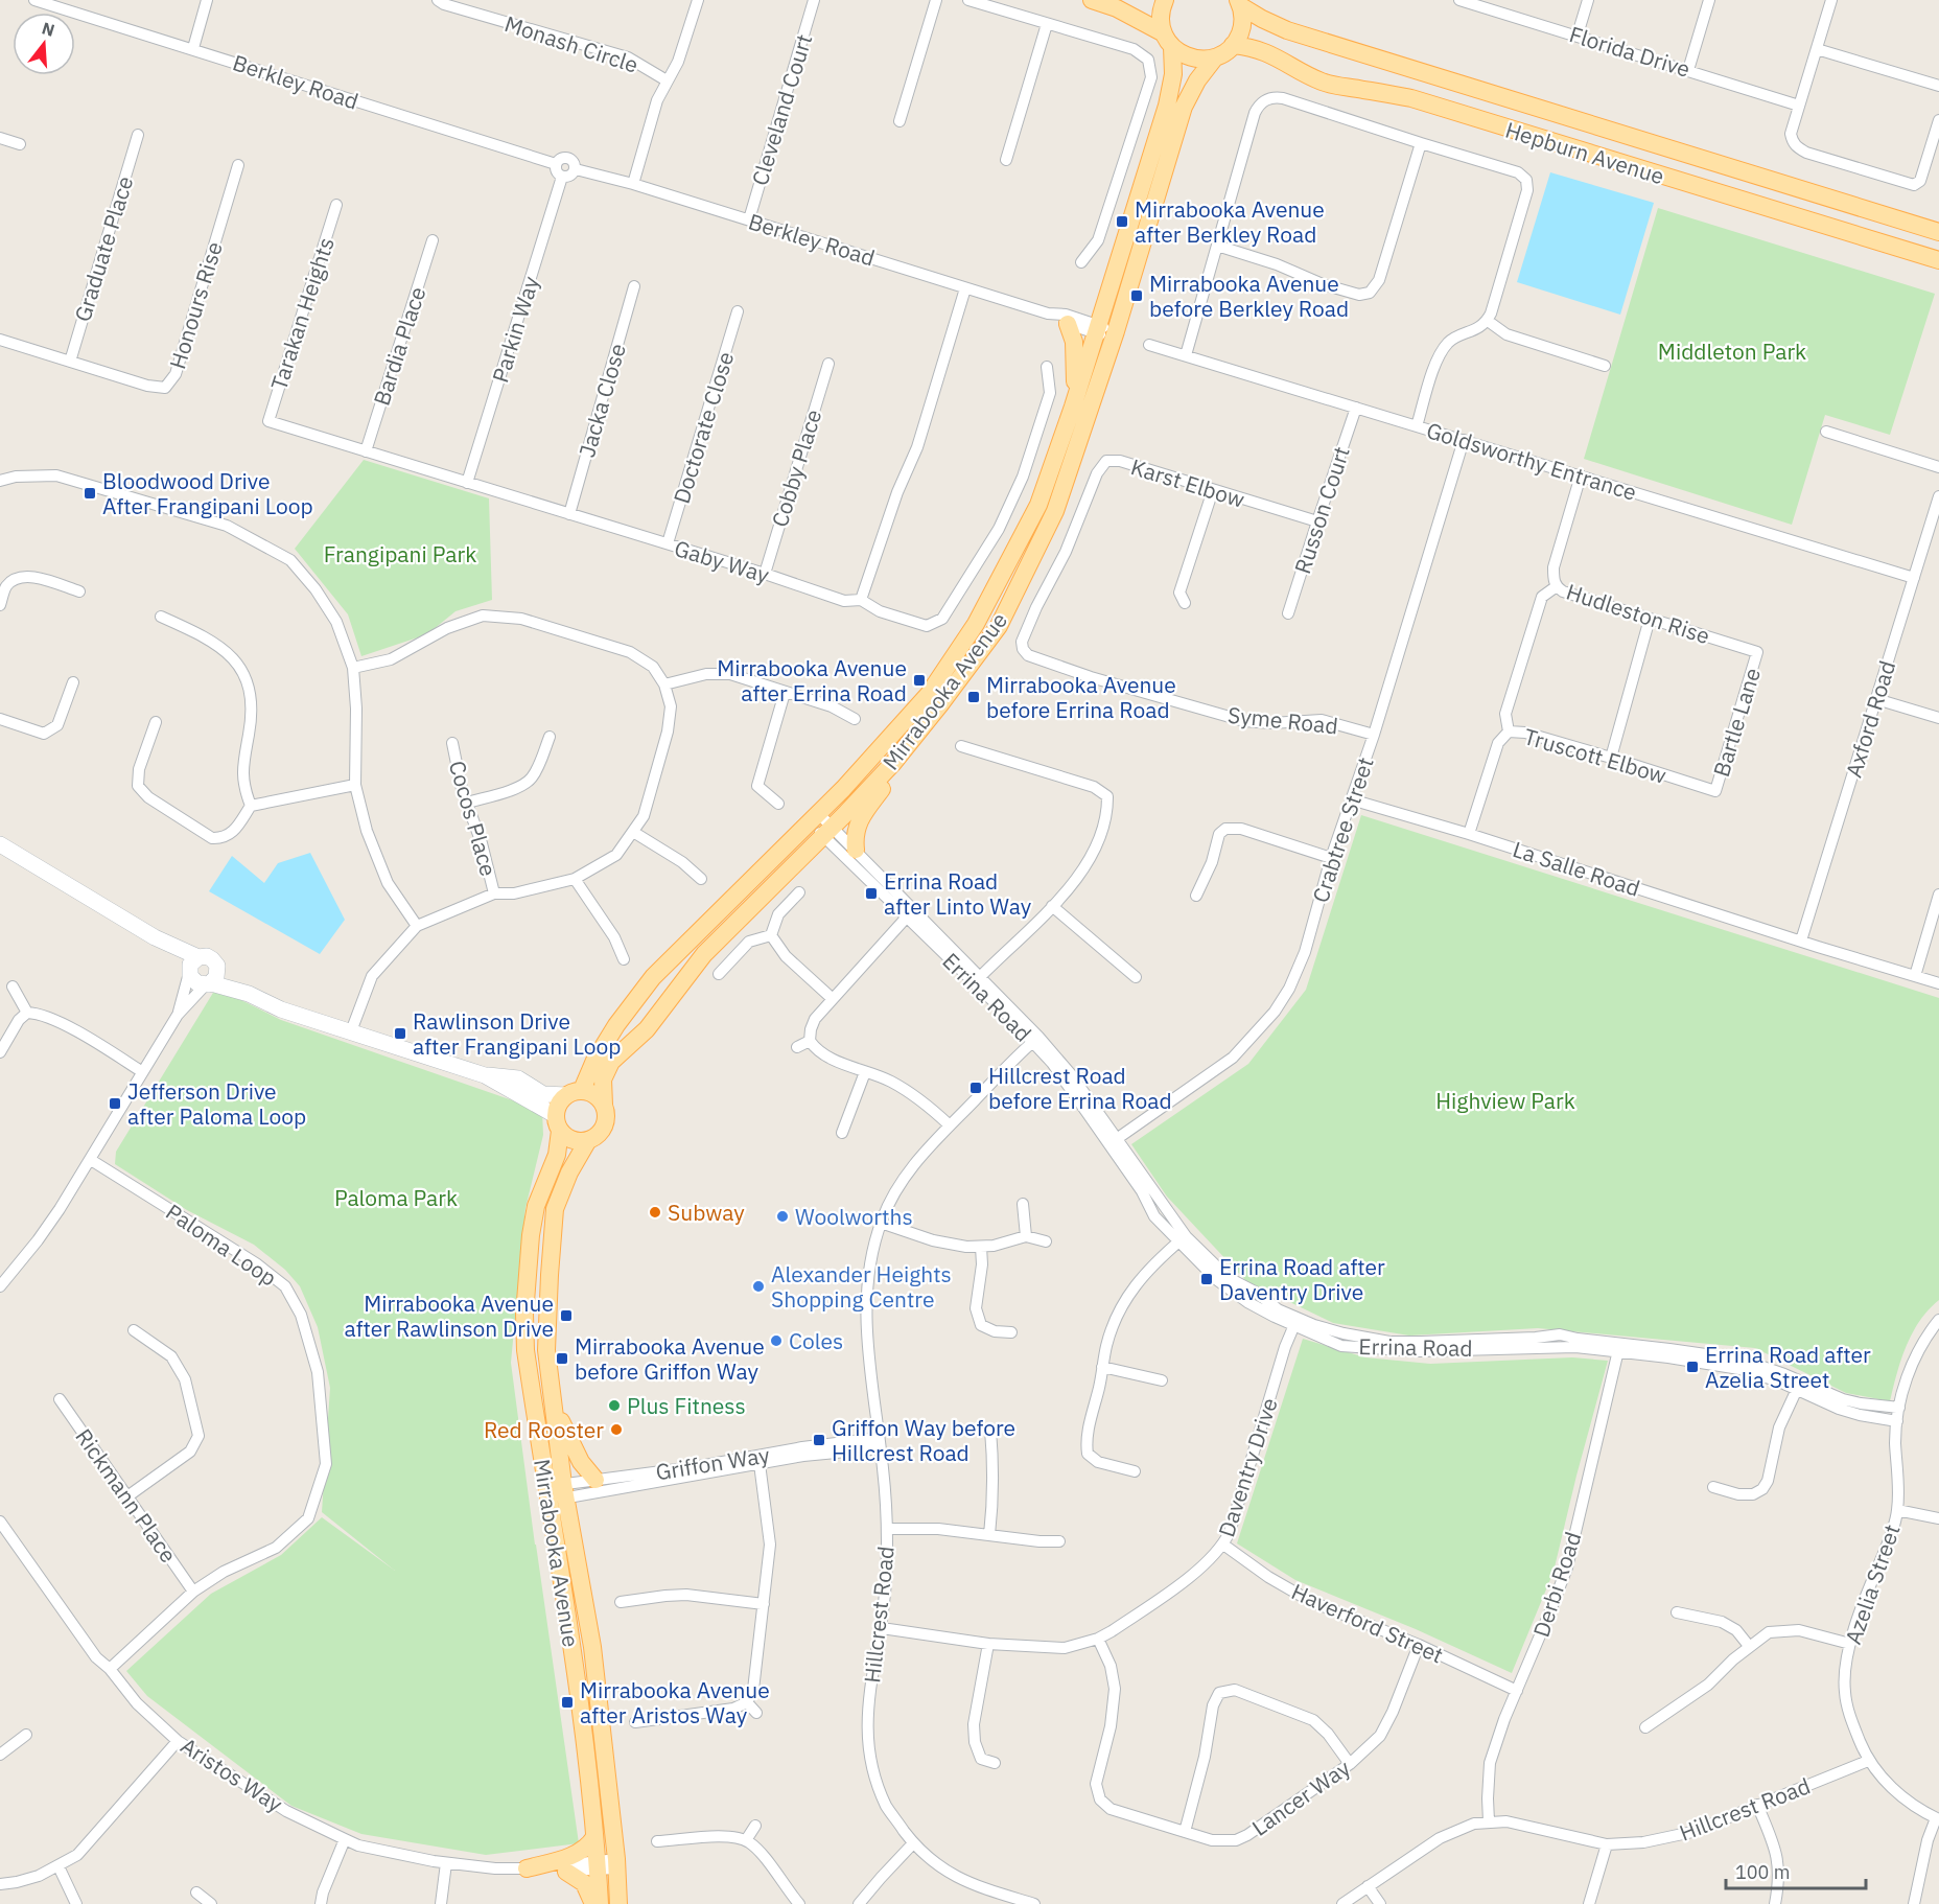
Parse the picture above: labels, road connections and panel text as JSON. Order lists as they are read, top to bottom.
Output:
{
  "streets": {
    "main road": ["Hepburn Avenue", "Mirrabooka Avenue"],
    "street": [
      "Monash Circle",
      "Florida Drive",
      "Berkley Road",
      "Cleveland Court",
      "Graduate Place",
      "Honours Rise",
      "Tarakan Heights",
      "Parkin Way",
      "Bardia Place",
      "Jacka Close",
      "Doctorate Close",
      "Goldsworthy Entrance",
      "Cobby Place",
      "Karst Elbow",
      "Russon Court",
      "Gaby Way",
      "Hudleston Rise",
      "Axford Road",
      "Syme Road",
      "Bartle Lane",
      "Truscott Elbow",
      "Cocos Place",
      "Crabtree Street",
      "La Salle Road",
      "Errina Road",
      "Paloma Loop",
      "Griffon Way",
      "Daventry Drive",
      "Rickmann Place",
      "Derbi Road",
      "Azelia Street",
      "Hillcrest Road",
      "Haverford Street",
      "Aristos Way",
      "Lancer Way"
    ]
  },
  "crossings": [
    ["Monash Circle", "Berkley Road"],
    ["Berkley Road", "Cleveland Court"],
    ["Berkley Road", "Parkin Way"],
    ["Berkley Road", "Mirrabooka Avenue"],
    ["Hepburn Avenue", "Mirrabooka Avenue"],
    ["Graduate Place", "Honours Rise"],
    ["Tarakan Heights", "Gaby Way"],
    ["Parkin Way", "Gaby Way"],
    ["Bardia Place", "Gaby Way"],
    ["Jacka Close", "Gaby Way"],
    ["Doctorate Close", "Gaby Way"],
    ["Goldsworthy Entrance", "Russon Court"],
    ["Goldsworthy Entrance", "Hudleston Rise"],
    ["Goldsworthy Entrance", "Axford Road"],
    ["Goldsworthy Entrance", "Crabtree Street"],
    ["Cobby Place", "Gaby Way"],
    ["Karst Elbow", "Russon Court"],
    ["Karst Elbow", "Syme Road"],
    ["Hudleston Rise", "Bartle Lane"],
    ["Mirrabooka Avenue", "Errina Road"],
    ["Mirrabooka Avenue", "Griffon Way"],
    ["Mirrabooka Avenue", "Aristos Way"],
    ["Axford Road", "La Salle Road"],
    ["Syme Road", "Crabtree Street"],
    ["Bartle Lane", "Truscott Elbow"],
    ["Truscott Elbow", "La Salle Road"],
    ["Crabtree Street", "La Salle Road"],
    ["Crabtree Street", "Errina Road"],
    ["Errina Road", "Daventry Drive"],
    ["Errina Road", "Derbi Road"],
    ["Errina Road", "Azelia Street"],
    ["Errina Road", "Hillcrest Road"],
    ["Paloma Loop", "Rickmann Place"],
    ["Paloma Loop", "Aristos Way"],
    ["Griffon Way", "Hillcrest Road"],
    ["Daventry Drive", "Hillcrest Road"],
    ["Daventry Drive", "Haverford Street"],
    ["Daventry Drive", "Lancer Way"],
    ["Derbi Road", "Hillcrest Road"],
    ["Derbi Road", "Haverford Street"],
    ["Azelia Street", "Hillcrest Road"],
    ["Haverford Street", "Lancer Way"]
  ],
  "parks": [
    "Middleton Park",
    "Frangipani Park",
    "Highview Park",
    "Paloma Park"
  ],
  "places": {
    "transit": [
      "Mirrabooka Avenue after Berkley Road",
      "Mirrabooka Avenue before Berkley Road",
      "Bloodwood Drive After Frangipani Loop",
      "Mirrabooka Avenue after Errina Road",
      "Mirrabooka Avenue before Errina Road",
      "Errina Road after Linto Way",
      "Rawlinson Drive after Frangipani Loop",
      "Hillcrest Road before Errina Road",
      "Jefferson Drive after Paloma Loop",
      "Errina Road after Daventry Drive",
      "Mirrabooka Avenue after Rawlinson Drive",
      "Mirrabooka Avenue before Griffon Way",
      "Errina Road after Azelia Street",
      "Griffon Way before Hillcrest Road",
      "Mirrabooka Avenue after Aristos Way"
    ],
    "other": [
      "Subway",
      "Woolworths",
      "Alexander Heights Shopping Centre",
      "Coles",
      "Plus Fitness",
      "Red Rooster"
    ]
  },
  "scale_bar": "100 m",
  "north": "top"
}
